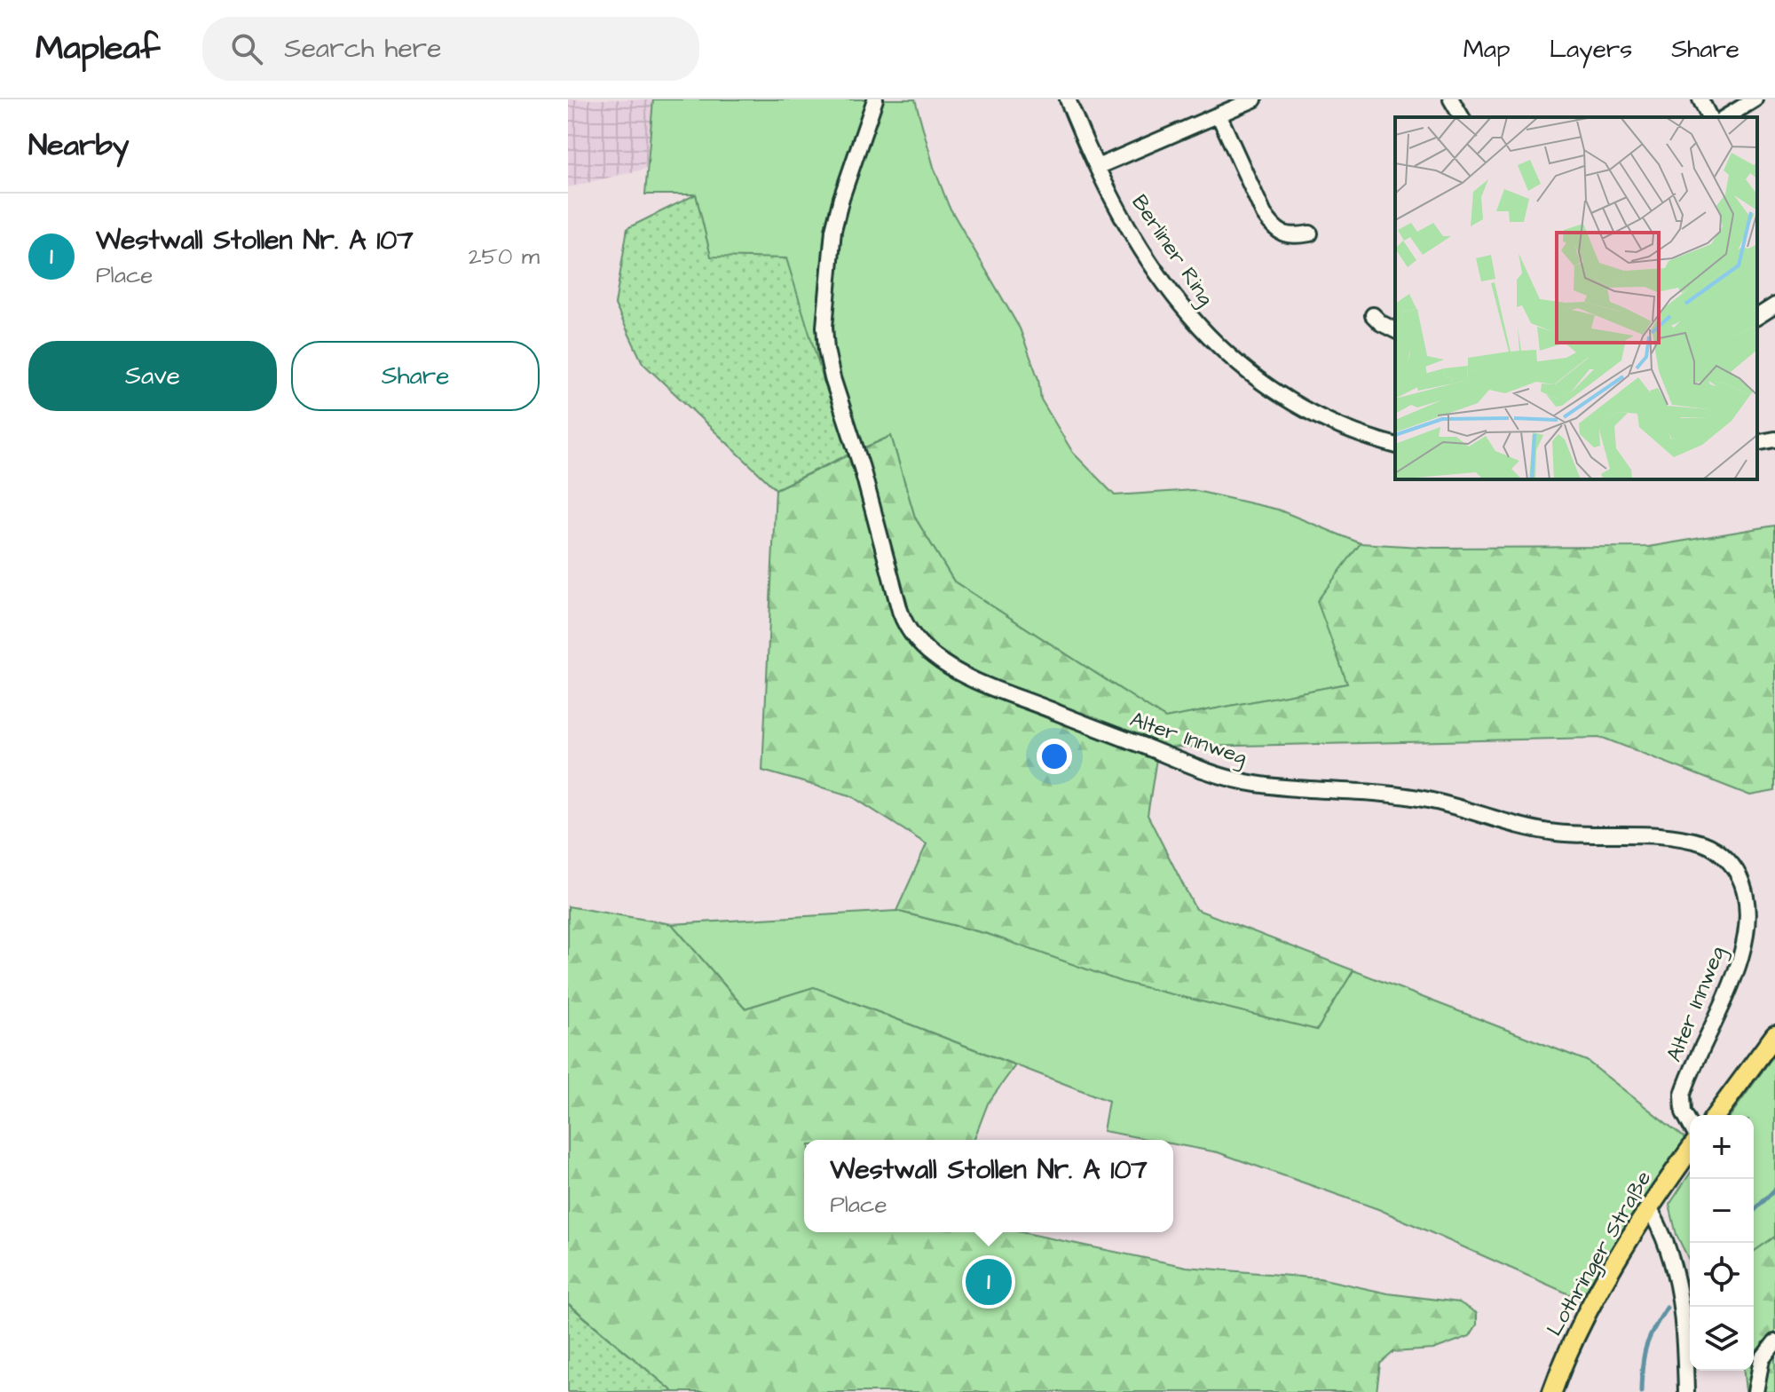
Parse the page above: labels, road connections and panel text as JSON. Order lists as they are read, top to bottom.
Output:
{
  "streets": {
    "main road": ["Lothringer Straße"],
    "street": ["Berliner Ring", "Alter Innweg"]
  },
  "page": {
    "header": "Mapleaf",
    "search": "Search here",
    "nav": ["Map", "Layers", "Share"],
    "heading": "Nearby",
    "list": [
      {
        "mark": "1",
        "name": "Westwall Stollen Nr. A 107",
        "note": "Place",
        "value": "250 m"
      }
    ],
    "buttons": ["Save", "Share"],
    "map_buttons": ["+", "−"],
    "popup": ["Westwall Stollen Nr. A 107", "Place"],
    "pins": "1"
  }
}
